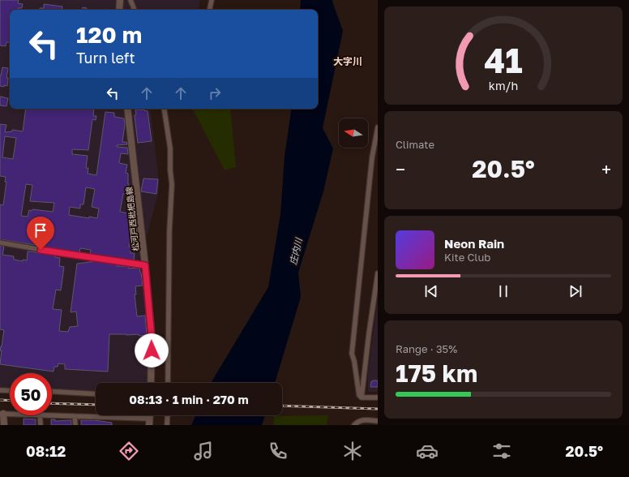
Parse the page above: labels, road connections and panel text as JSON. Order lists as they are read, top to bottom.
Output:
{
  "streets": {
    "main road": ["松河戸西枇杷島線"]
  },
  "districts": ["大字川"],
  "water": ["庄内川"],
  "north": "left",
  "page": {
    "turn": ["120 m", "Turn left"],
    "tile": [
      "Climate",
      ["Range · 35%", "175 km"]
    ],
    "heat": ["−", "20.5°", "+"],
    "song": ["Neon Rain", "Kite Club"],
    "limit": "50",
    "trip": "08:13 · 1 min · 270 m",
    "tabs": ["08:12", "20.5°"],
    "gauge": ["41", "km/h"]
  }
}
